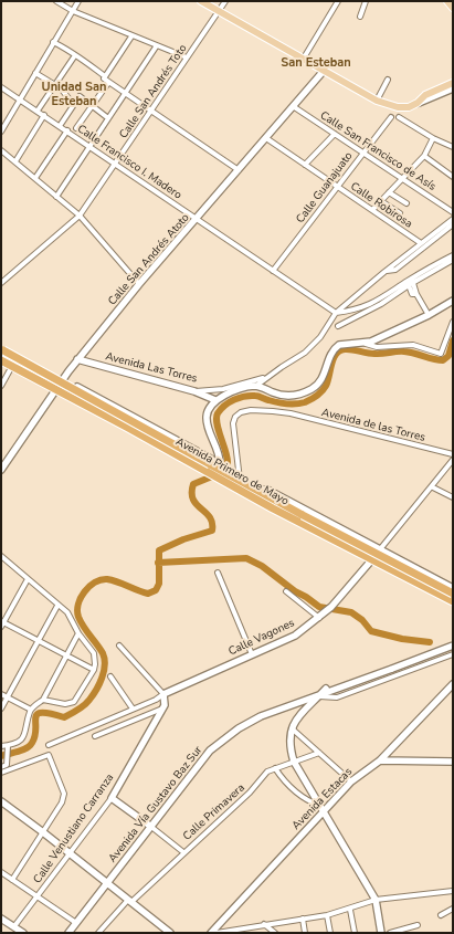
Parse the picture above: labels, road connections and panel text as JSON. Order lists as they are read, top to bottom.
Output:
{
  "streets": {
    "highway": ["Avenida Primero de Mayo"],
    "street": [
      "Calle San Andrés Toto",
      "Calle San Francisco de Asís",
      "Calle Francisco I. Madero",
      "Calle Guanajuato",
      "Calle Robirosa",
      "Calle San Andrés Atoto",
      "Avenida Las Torres",
      "Avenida de las Torres",
      "Calle Vagones",
      "Avenida Estacas",
      "Avenida Vía Gustavo Baz Sur",
      "Calle Primavera",
      "Calle Venustiano Carranza"
    ]
  },
  "crossings": [
    ["Calle San Andrés Toto", "Calle Francisco I. Madero"],
    ["Calle San Francisco de Asís", "Calle Guanajuato"],
    ["Calle San Francisco de Asís", "Calle San Andrés Atoto"],
    ["Calle Francisco I. Madero", "Calle Guanajuato"],
    ["Calle Francisco I. Madero", "Calle San Andrés Atoto"],
    ["Calle Guanajuato", "Calle Robirosa"],
    ["Calle Robirosa", "Calle San Andrés Atoto"],
    ["Calle San Andrés Atoto", "Avenida Las Torres"],
    ["Calle San Andrés Atoto", "Avenida Primero de Mayo"],
    ["Avenida de las Torres", "Avenida Primero de Mayo"],
    ["Avenida Primero de Mayo", "Calle Vagones"]
  ],
  "districts": ["San Esteban", "Unidad San Esteban"]
}
